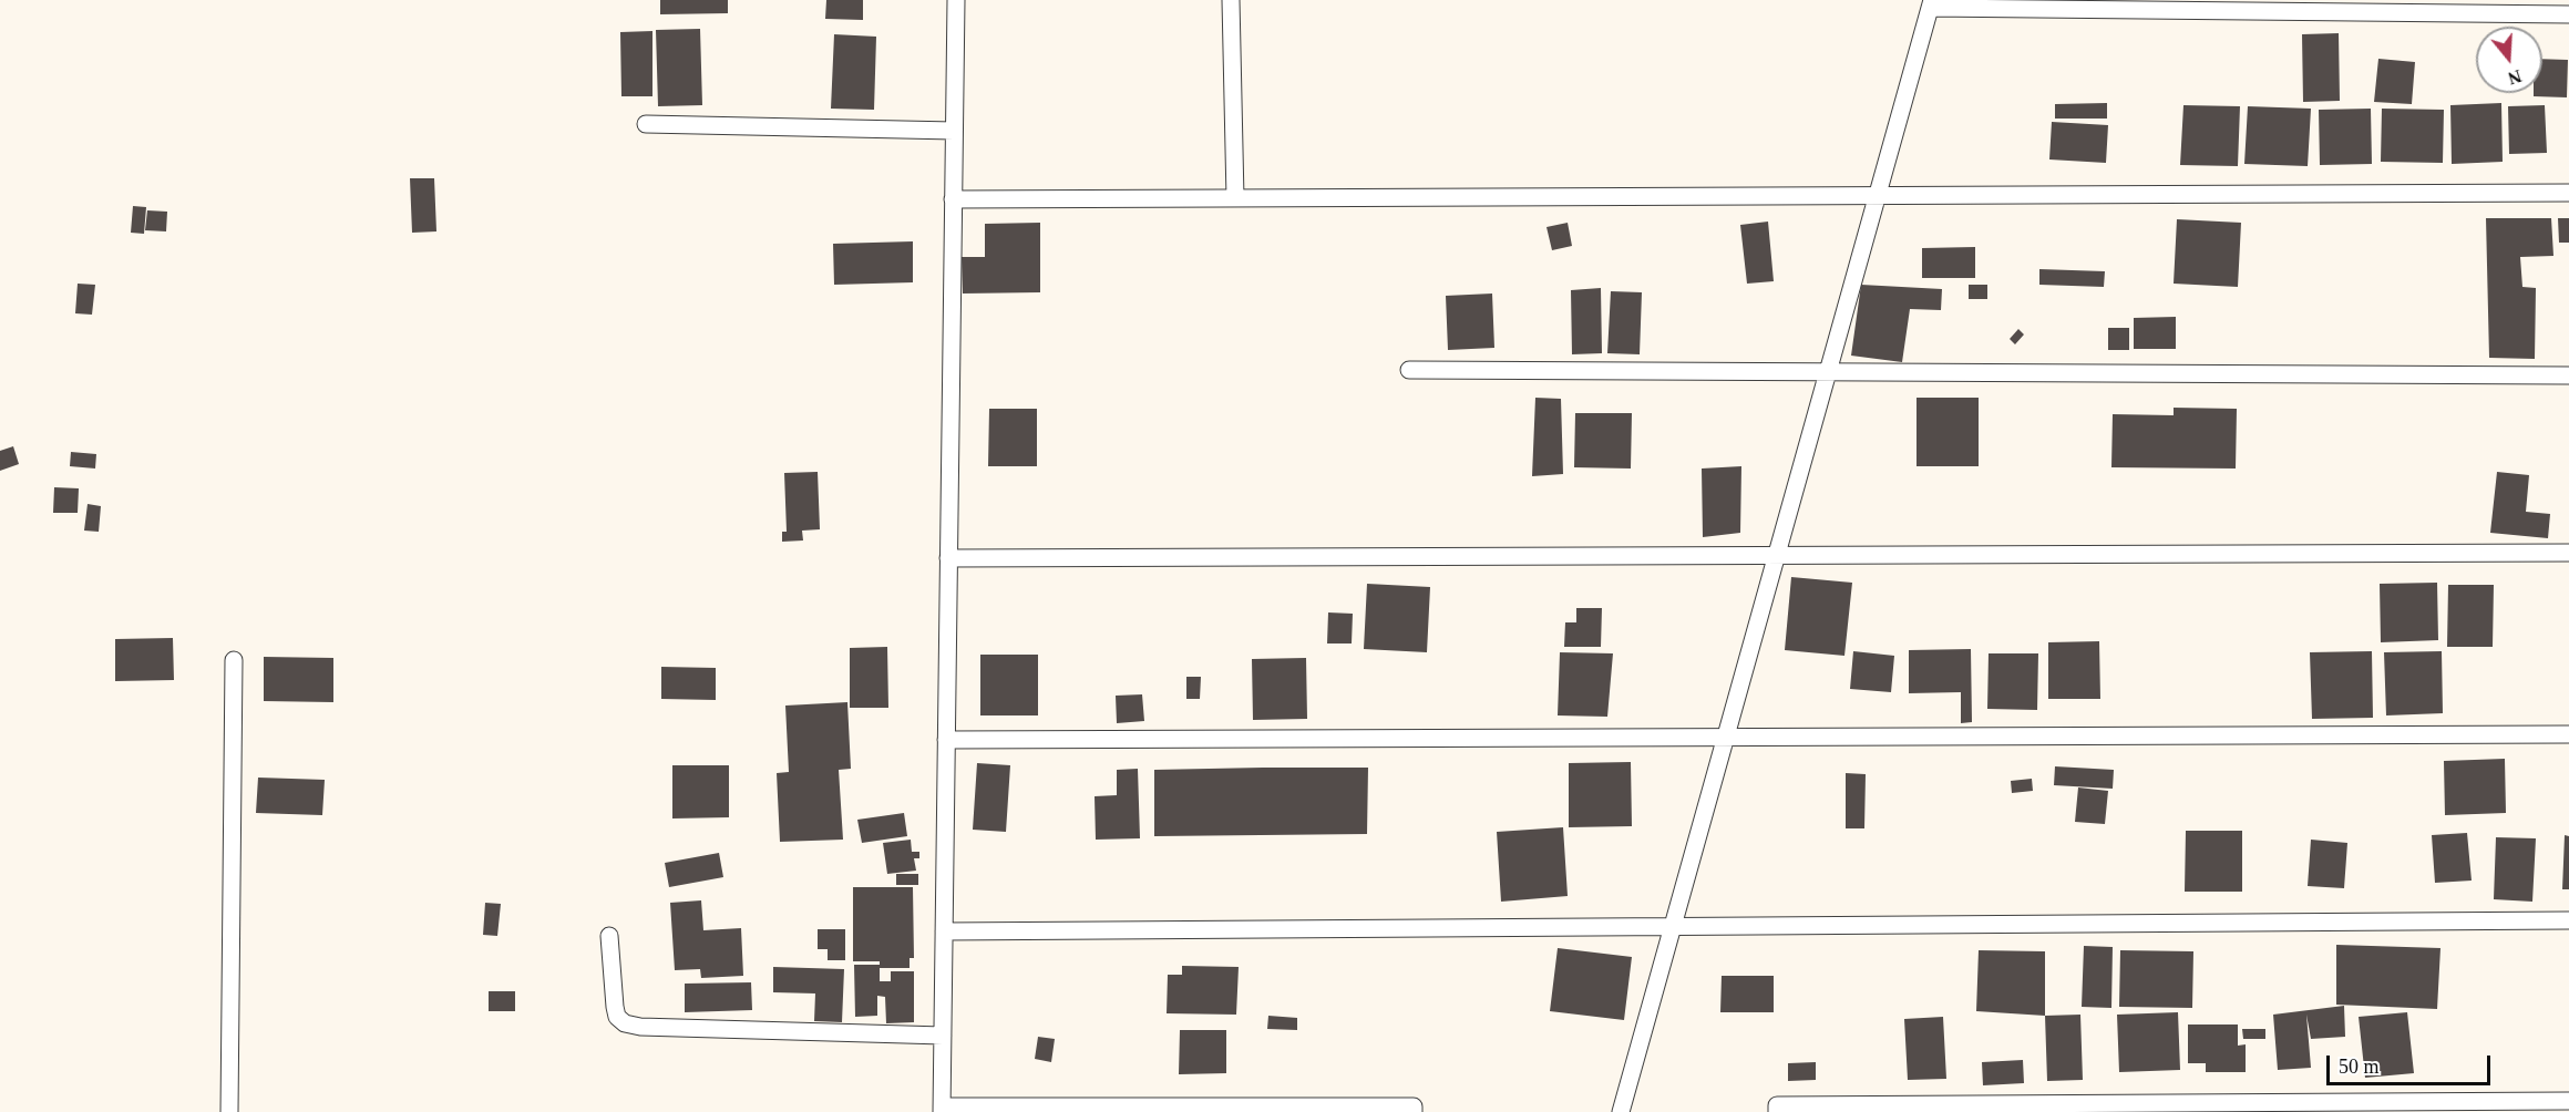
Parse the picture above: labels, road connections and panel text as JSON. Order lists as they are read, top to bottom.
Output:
{
  "scale_bar": "50 m",
  "north": "bottom"
}
